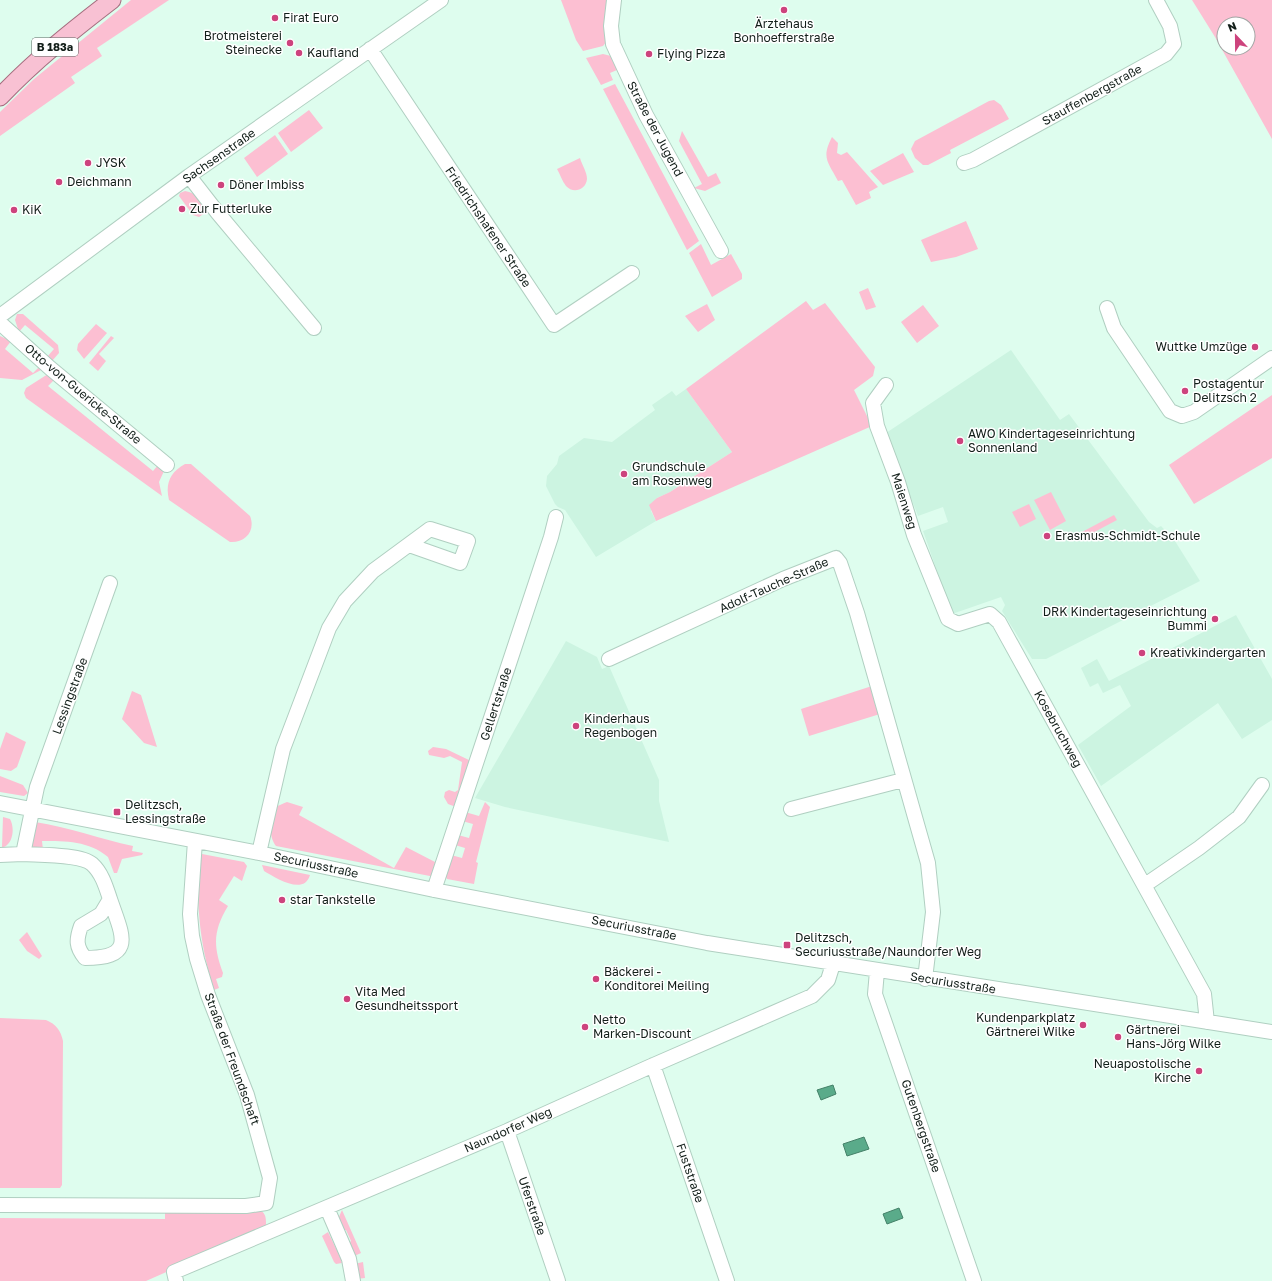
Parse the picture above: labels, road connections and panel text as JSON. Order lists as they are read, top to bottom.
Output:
{
  "streets": {
    "main road": ["B 183a"],
    "street": [
      "Stauffenbergstraße",
      "Straße der Jugend",
      "Sachsenstraße",
      "Friedrichshafener Straße",
      "Otto-von-Guericke-Straße",
      "Maienweg",
      "Adolf-Tauche-Straße",
      "Lessingstraße",
      "Gellertstraße",
      "Kosebruchweg",
      "Securiusstraße",
      "Straße der Freundschaft",
      "Gutenbergstraße",
      "Naundorfer Weg",
      "Fuststraße",
      "Uferstraße"
    ]
  },
  "crossings": [
    ["Sachsenstraße", "Friedrichshafener Straße"],
    ["Maienweg", "Kosebruchweg"],
    ["Adolf-Tauche-Straße", "Securiusstraße"],
    ["Lessingstraße", "Securiusstraße"],
    ["Gellertstraße", "Securiusstraße"],
    ["Kosebruchweg", "Securiusstraße"],
    ["Securiusstraße", "Straße der Freundschaft"],
    ["Securiusstraße", "Gutenbergstraße"],
    ["Securiusstraße", "Naundorfer Weg"],
    ["Naundorfer Weg", "Fuststraße"],
    ["Naundorfer Weg", "Uferstraße"]
  ],
  "places": {
    "other": [
      "Ärztehaus Bonhoefferstraße",
      "Firat Euro",
      "Brotmeisterei Steinecke",
      "Kaufland",
      "Flying Pizza",
      "JYSK",
      "Deichmann",
      "Döner Imbiss",
      "Zur Futterluke",
      "KiK",
      "Wuttke Umzüge",
      "Postagentur Delitzsch 2",
      "AWO Kindertageseinrichtung Sonnenland",
      "Grundschule am Rosenweg",
      "Erasmus-Schmidt-Schule",
      "DRK Kindertageseinrichtung Bummi",
      "Kreativkindergarten",
      "Kinderhaus Regenbogen",
      "star Tankstelle",
      "Bäckerei - Konditorei Meiling",
      "Vita Med Gesundheitssport",
      "Kundenparkplatz Gärtnerei Wilke",
      "Netto Marken-Discount",
      "Gärtnerei Hans-Jörg Wilke",
      "Neuapostolische Kirche"
    ],
    "transit": ["Delitzsch, Lessingstraße", "Delitzsch, Securiusstraße/Naundorfer Weg"]
  },
  "north": "top"
}
